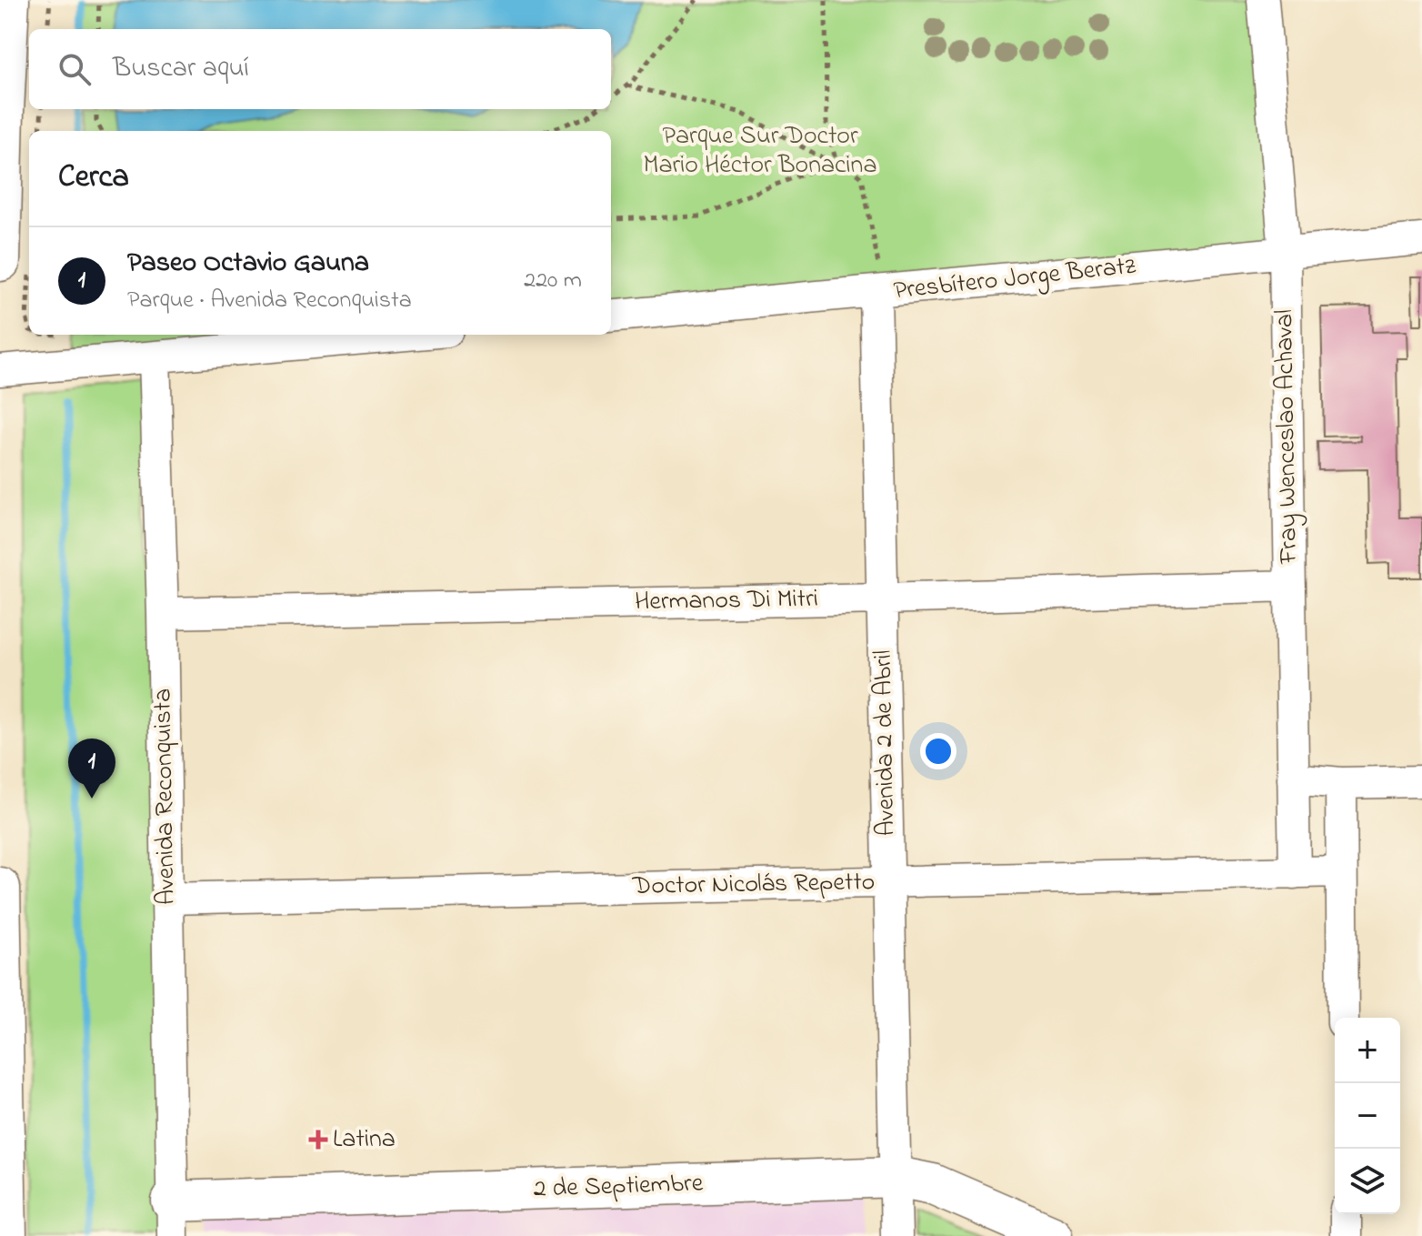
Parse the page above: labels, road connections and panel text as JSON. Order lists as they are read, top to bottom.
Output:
{
  "streets": {
    "main road": ["2 de Septiembre"],
    "street": [
      "Presbítero Jorge Beratz",
      "Fray Wenceslao Achaval",
      "Hermanos Di Mitri",
      "Avenida 2 de Abril",
      "Avenida Reconquista",
      "Doctor Nicolás Repetto"
    ]
  },
  "crossings": [
    ["Presbítero Jorge Beratz", "Fray Wenceslao Achaval"],
    ["Presbítero Jorge Beratz", "Avenida 2 de Abril"],
    ["Fray Wenceslao Achaval", "Hermanos Di Mitri"],
    ["Fray Wenceslao Achaval", "Doctor Nicolás Repetto"],
    ["Hermanos Di Mitri", "Avenida 2 de Abril"],
    ["Hermanos Di Mitri", "Avenida Reconquista"],
    ["Avenida 2 de Abril", "Doctor Nicolás Repetto"],
    ["Avenida 2 de Abril", "2 de Septiembre"],
    ["Avenida Reconquista", "Doctor Nicolás Repetto"],
    ["Avenida Reconquista", "2 de Septiembre"]
  ],
  "parks": ["Parque Sur Doctor Mario Héctor Bonacina"],
  "places": {
    "health": ["Latina"]
  },
  "page": {
    "search": "Buscar aquí",
    "heading": "Cerca",
    "list": [
      {
        "mark": "1",
        "name": "Paseo Octavio Gauna",
        "note": "Parque · Avenida Reconquista",
        "value": "220 m"
      }
    ],
    "pins": "1",
    "map_buttons": ["+", "−"]
  }
}
